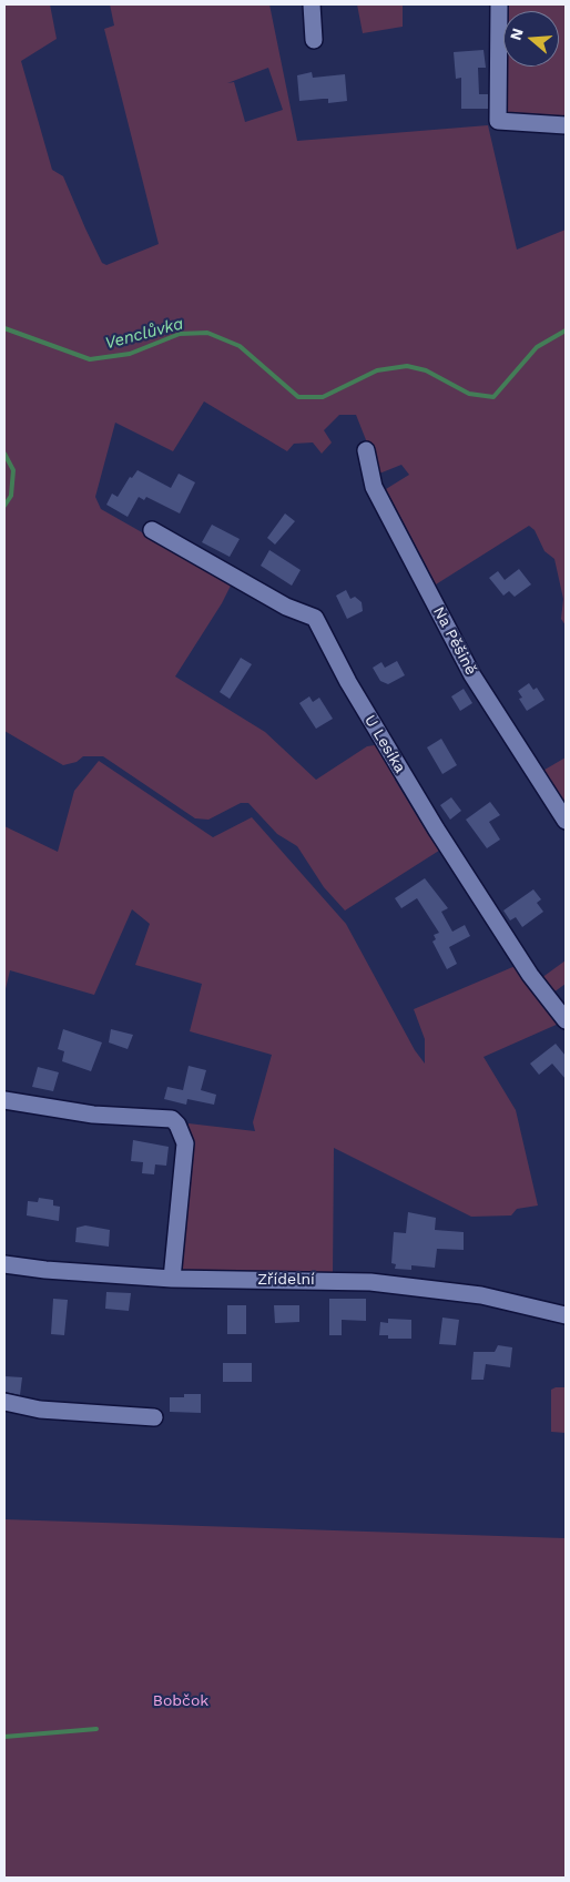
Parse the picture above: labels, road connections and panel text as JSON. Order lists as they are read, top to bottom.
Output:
{
  "streets": {
    "street": ["Na Pěšině", "U Lesíka", "Zřídelní"]
  },
  "water": ["Venclůvka"],
  "parks": ["Bobčok"],
  "north": "left"
}
